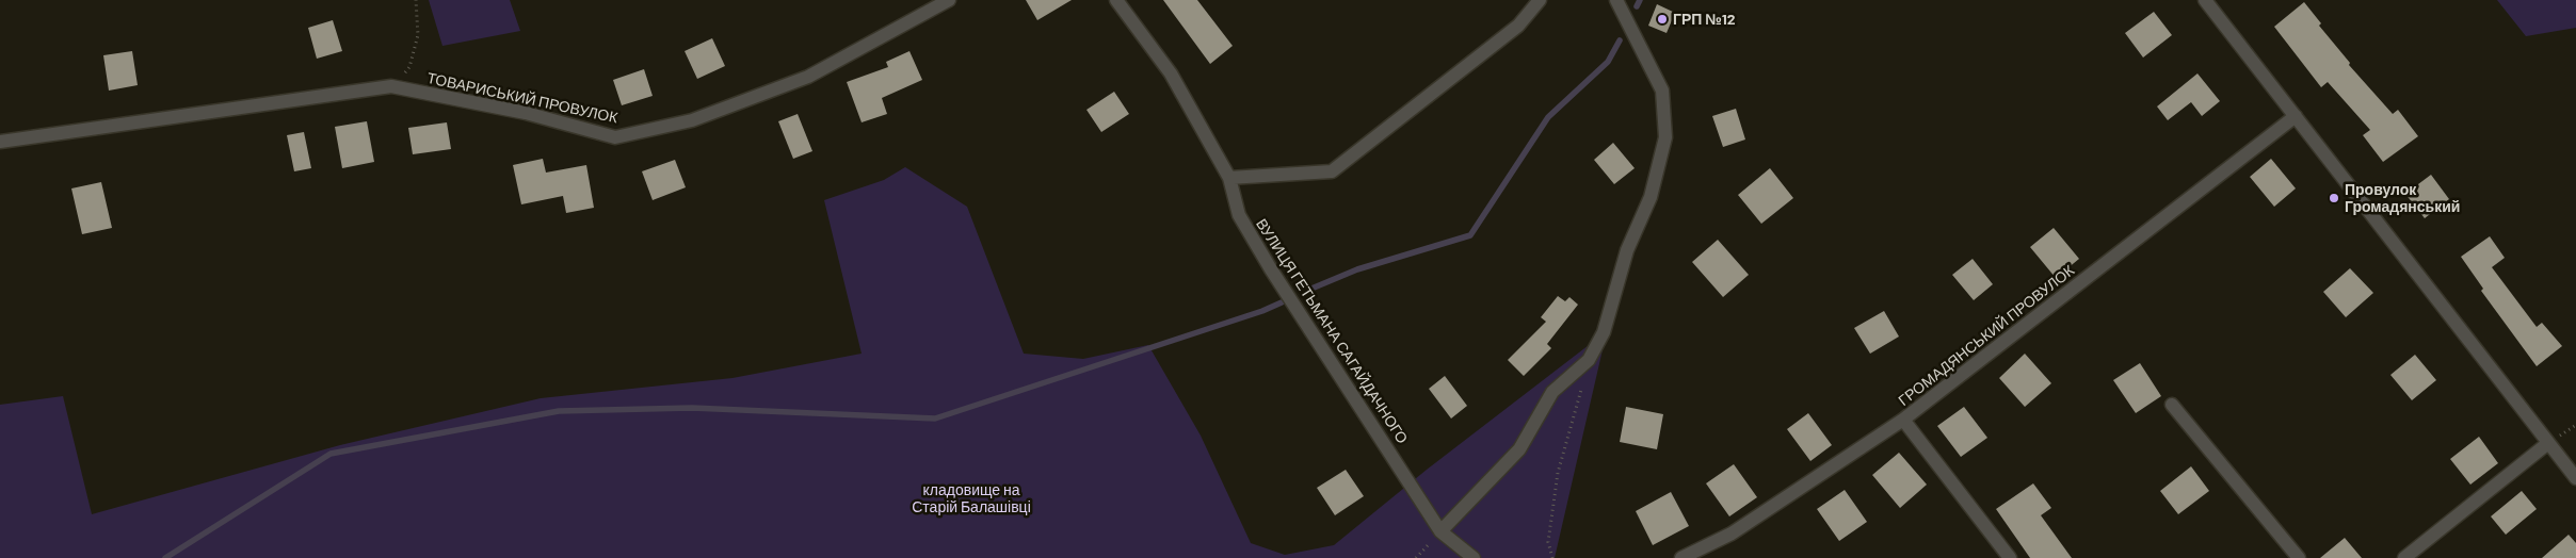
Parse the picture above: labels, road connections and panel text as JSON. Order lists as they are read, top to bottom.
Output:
{
  "streets": {
    "street": ["ТОВАРИСЬКИЙ ПРОВУЛОК", "ВУЛИЦЯ ГЕТЬМАНА САГАЙДАЧНОГО", "ГРОМАДЯНСЬКИЙ ПРОВУЛОК"]
  },
  "parks": ["кладовище на Старій Балашівці"],
  "places": ["ГРП №12", "Провулок Громадянський"]
}
